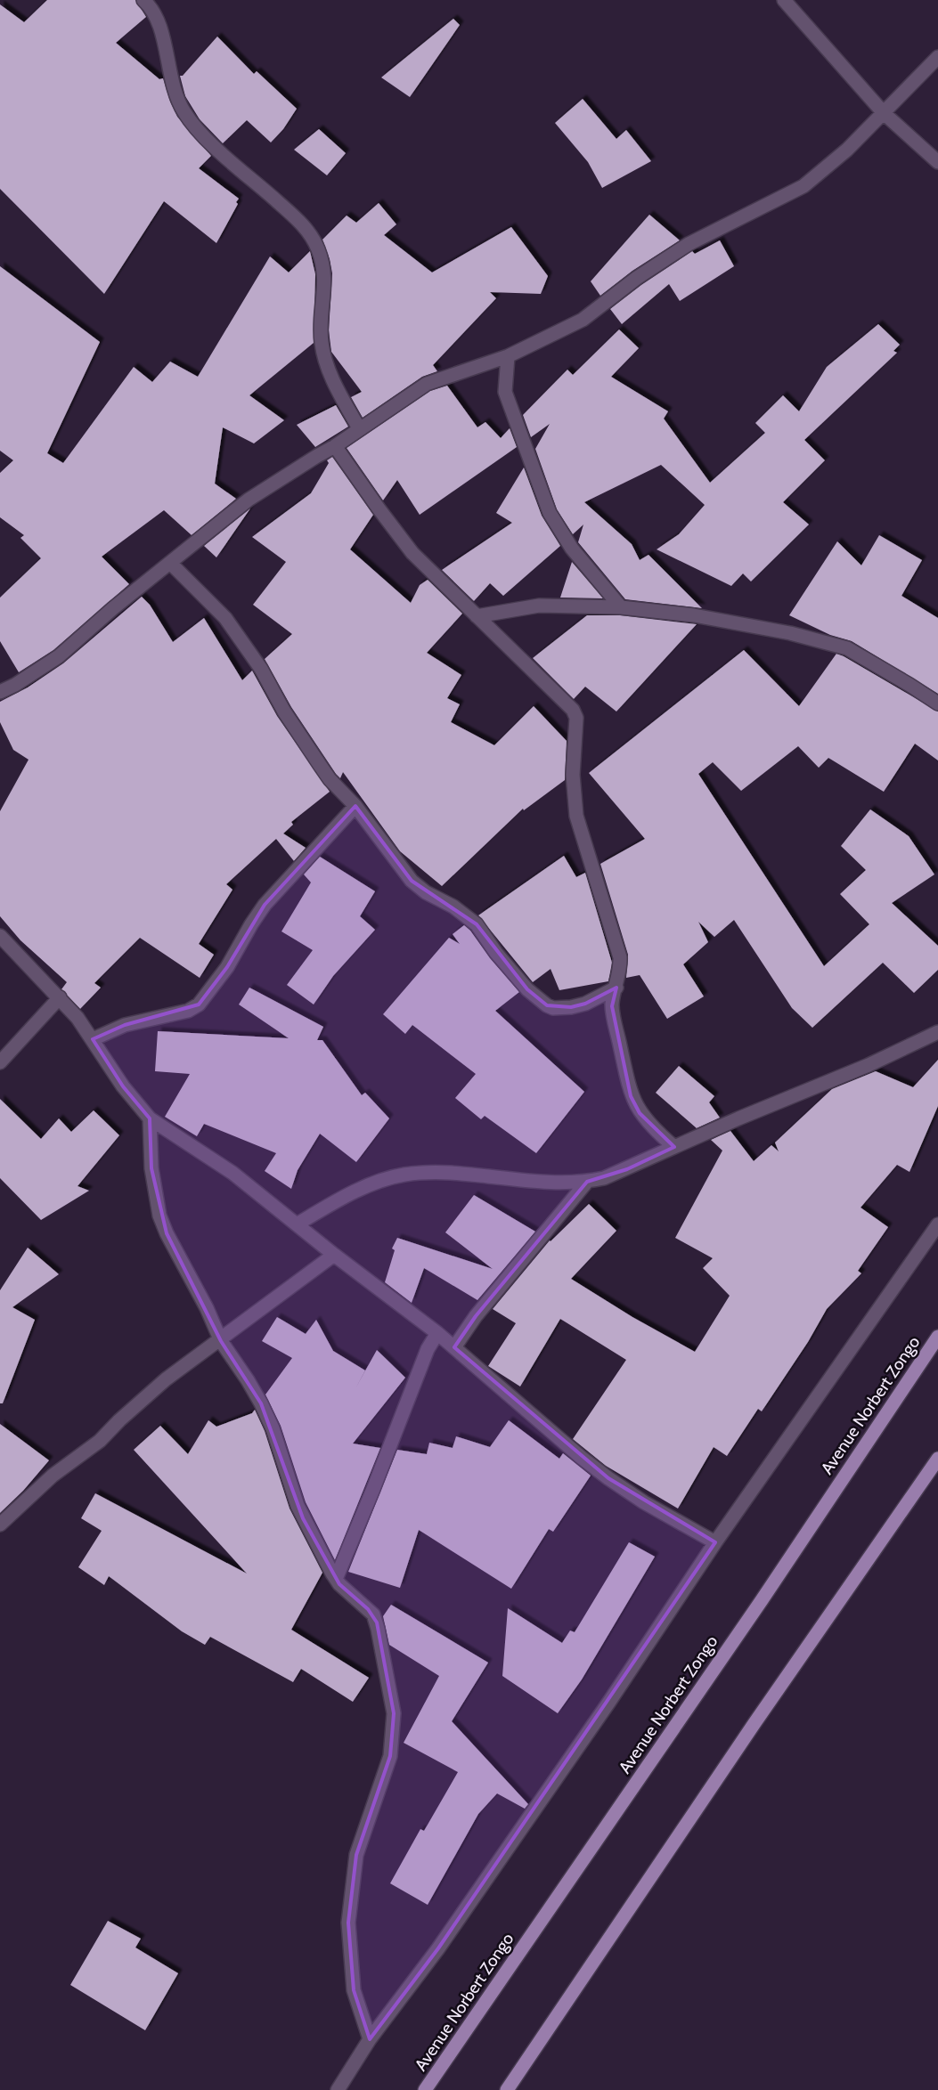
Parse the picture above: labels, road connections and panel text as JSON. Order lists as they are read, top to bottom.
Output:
{
  "streets": {
    "main road": ["Avenue Norbert Zongo"]
  }
}
